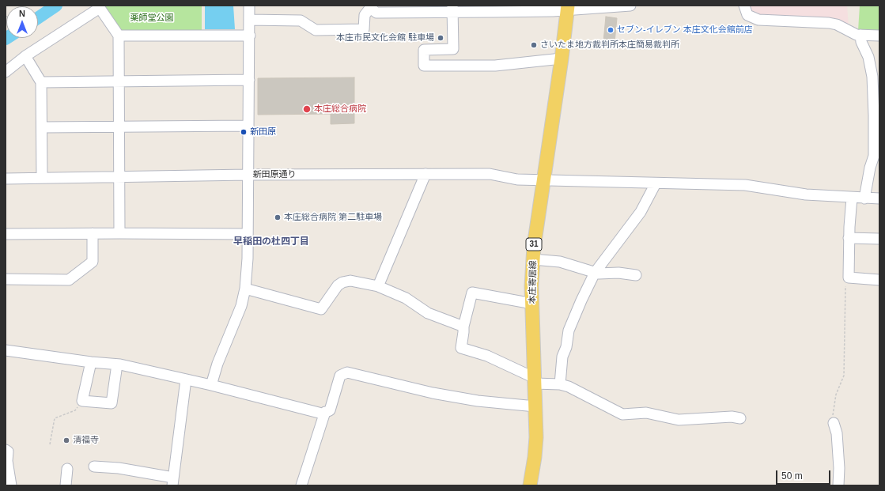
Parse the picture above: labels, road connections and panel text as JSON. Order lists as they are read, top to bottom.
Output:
{
  "streets": {
    "main road": ["31", "本庄寄居線"],
    "street": ["新田原通り"]
  },
  "crossings": [
    ["新田原通り", "本庄寄居線"]
  ],
  "districts": ["早稲田の杜四丁目"],
  "parks": ["薬師堂公園"],
  "places": [
    "セブン-イレブン 本庄文化会館前店",
    "本庄市民文化会館 駐車場",
    "さいたま地方裁判所本庄簡易裁判所",
    "本庄総合病院",
    "新田原",
    "本庄総合病院 第二駐車場",
    "清福寺"
  ],
  "scale_bar": "50 m",
  "north": "top"
}
